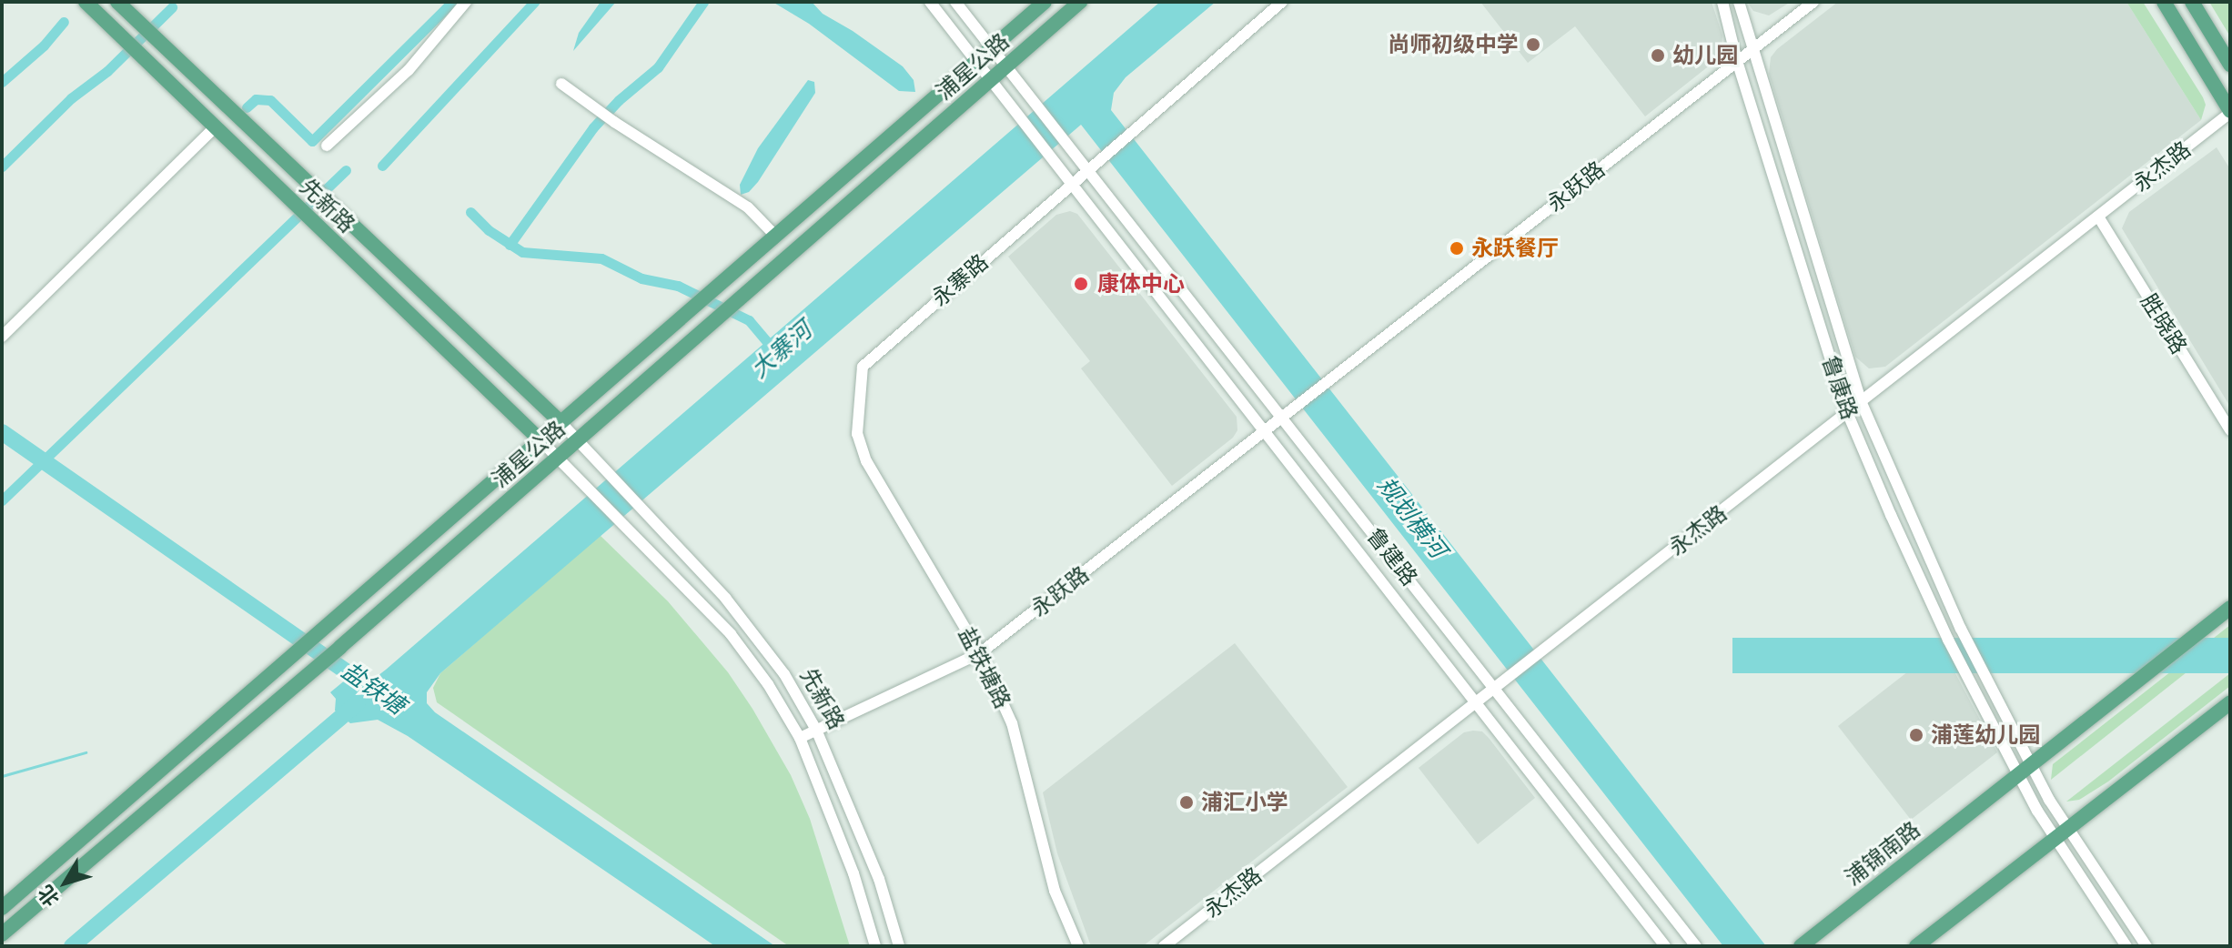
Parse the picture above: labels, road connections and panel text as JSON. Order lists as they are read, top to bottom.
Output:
{
  "streets": {
    "main road": ["浦星公路", "先新路", "浦锦南路"],
    "street": [
      "永杰路",
      "永跃路",
      "永寨路",
      "胜晓路",
      "鲁康路",
      "鲁建路",
      "盐铁塘路"
    ]
  },
  "crossings": [
    ["浦星公路", "先新路"],
    ["浦星公路", "鲁建路"],
    ["永杰路", "胜晓路"],
    ["永杰路", "鲁康路"],
    ["永杰路", "鲁建路"],
    ["永跃路", "先新路"],
    ["永跃路", "鲁康路"],
    ["永跃路", "鲁建路"],
    ["永跃路", "盐铁塘路"],
    ["永寨路", "鲁建路"],
    ["永寨路", "盐铁塘路"],
    ["鲁康路", "浦锦南路"]
  ],
  "water": ["大寨河", "规划横河", "盐铁塘"],
  "places": [
    "尚师初级中学",
    "幼儿园",
    "永跃餐厅",
    "康体中心",
    "浦莲幼儿园",
    "浦汇小学"
  ],
  "north": "bottom left"
}
